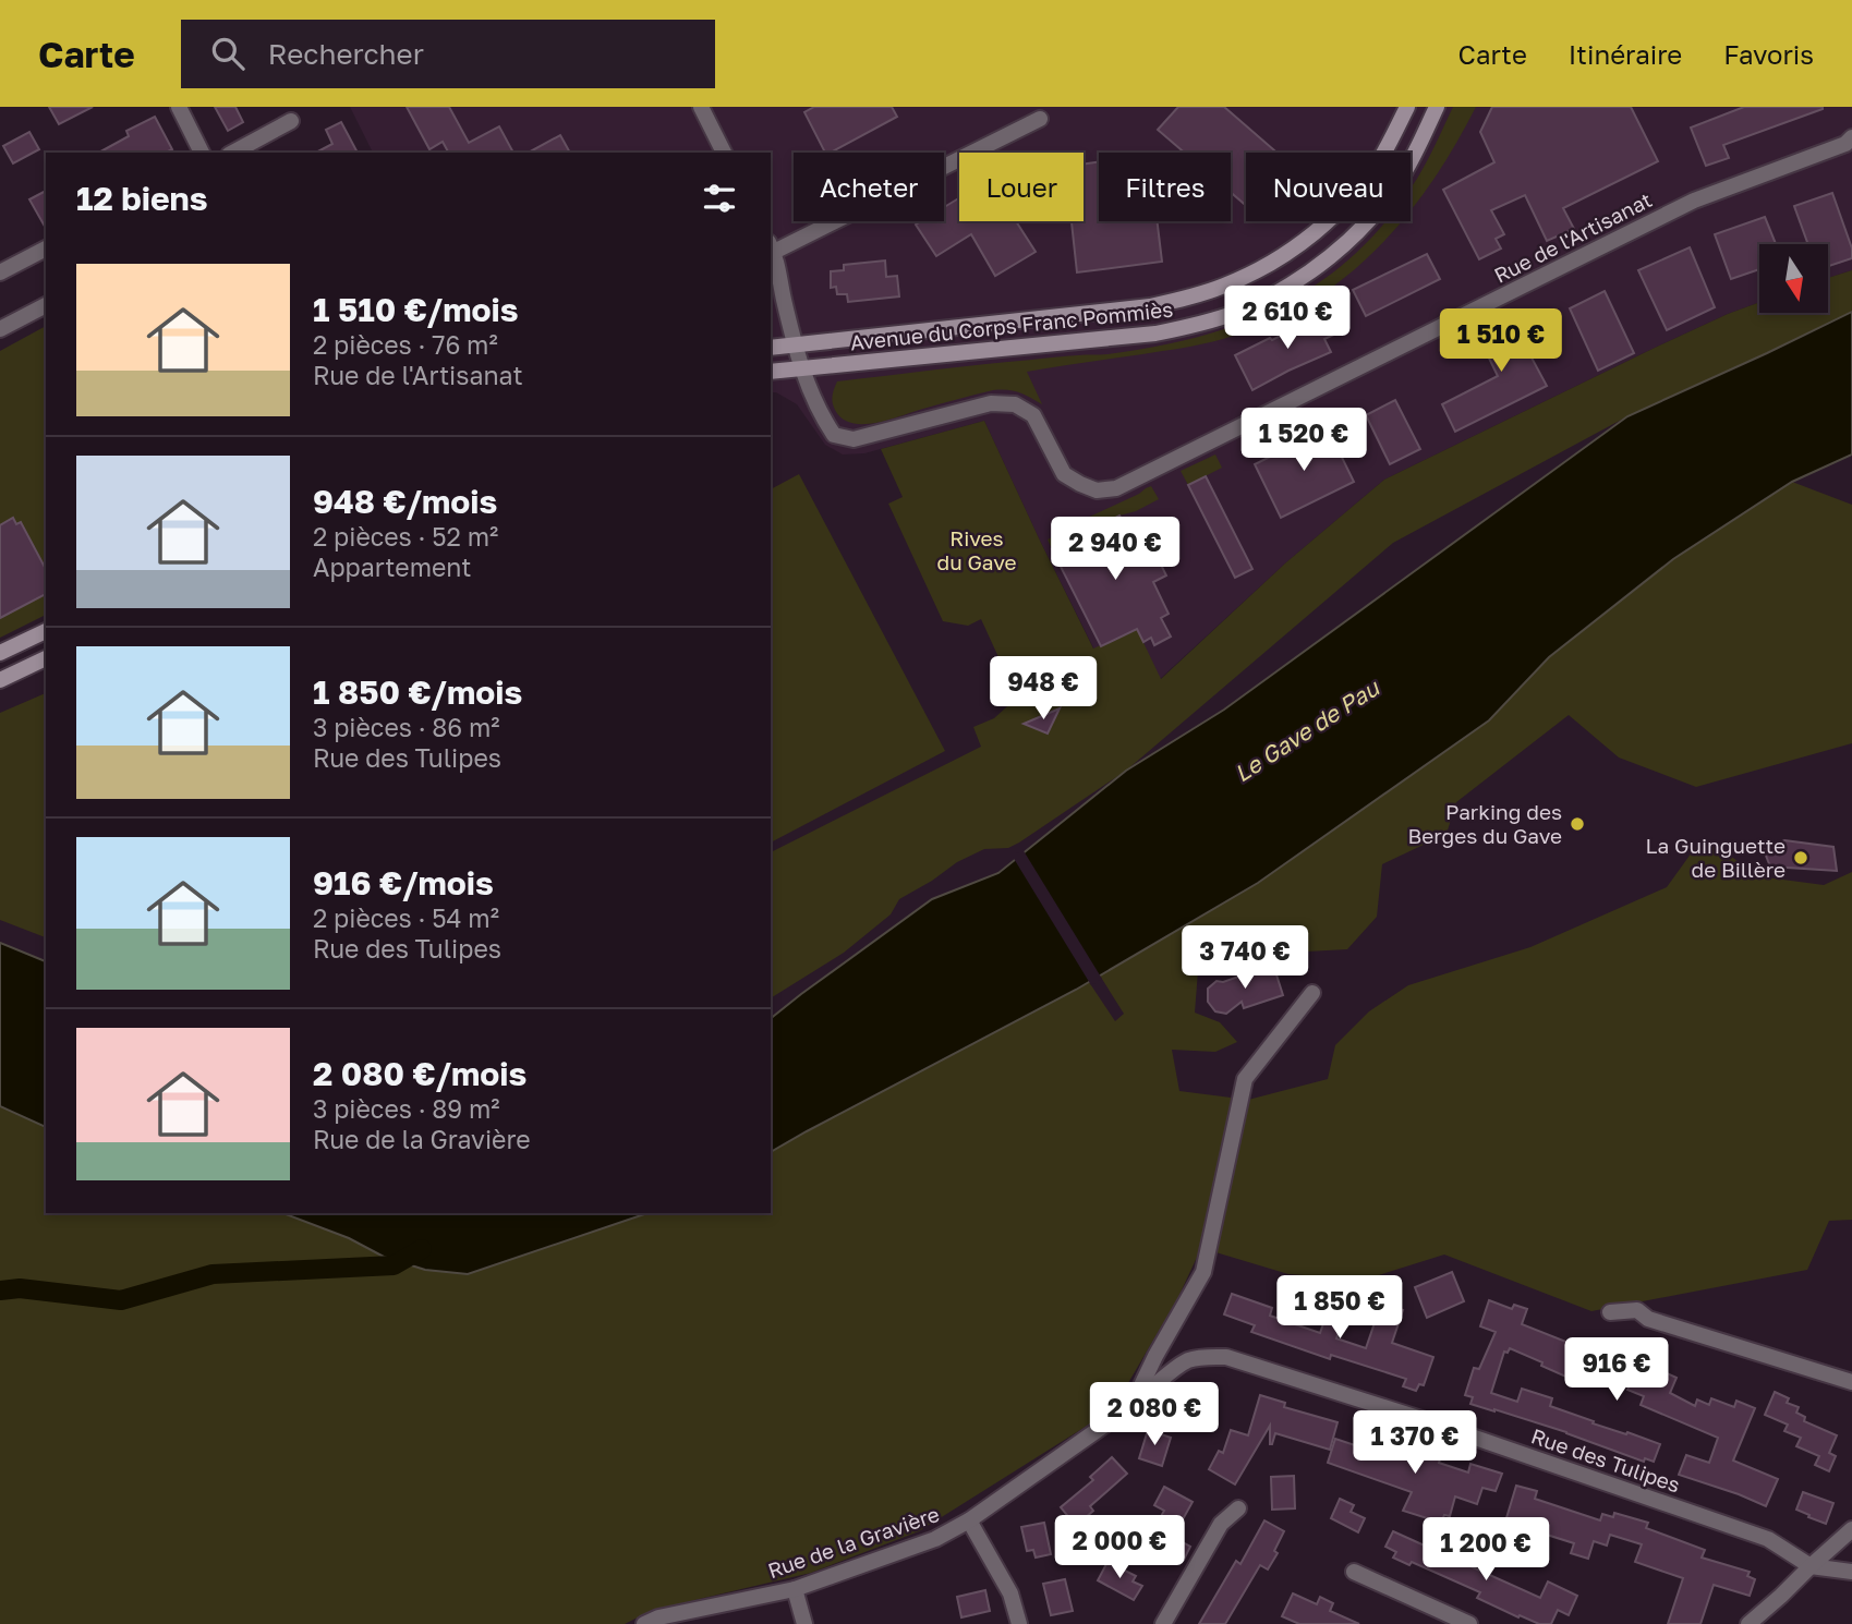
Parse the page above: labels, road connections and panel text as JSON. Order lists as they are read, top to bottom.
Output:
{
  "streets": {
    "main road": ["Avenue du Corps Franc Pommiès"],
    "street": ["Rue de l'Artisanat", "Rue des Tulipes", "Rue de la Gravière"]
  },
  "crossings": [
    ["Rue de l'Artisanat", "Avenue du Corps Franc Pommiès"],
    ["Rue des Tulipes", "Rue de la Gravière"]
  ],
  "water": ["Le Gave de Pau"],
  "parks": ["Rives du Gave"],
  "places": ["Parking des Berges du Gave", "La Guinguette de Billère"],
  "north": "bottom",
  "page": {
    "header": "Carte",
    "search": "Rechercher",
    "nav": ["Carte", "Itinéraire", "Favoris"],
    "chip": [
      "Acheter",
      "Louer",
      "Filtres",
      "Nouveau"
    ],
    "heading": "12 biens",
    "list": [
      {
        "name": "1 510 €/mois",
        "note": "2 pièces · 76 m² · Rue de l'Artisanat"
      },
      {
        "name": "948 €/mois",
        "note": "2 pièces · 52 m² · Appartement"
      },
      {
        "name": "1 850 €/mois",
        "note": "3 pièces · 86 m² · Rue des Tulipes"
      },
      {
        "name": "916 €/mois",
        "note": "2 pièces · 54 m² · Rue des Tulipes"
      },
      {
        "name": "2 080 €/mois",
        "note": "3 pièces · 89 m² · Rue de la Gravière"
      }
    ],
    "price": [
      "2 610 €",
      "1 510 €",
      "1 520 €",
      "2 940 €",
      "948 €",
      "3 740 €",
      "1 850 €",
      "916 €",
      "2 080 €",
      "1 370 €",
      "2 000 €",
      "1 200 €"
    ]
  }
}
